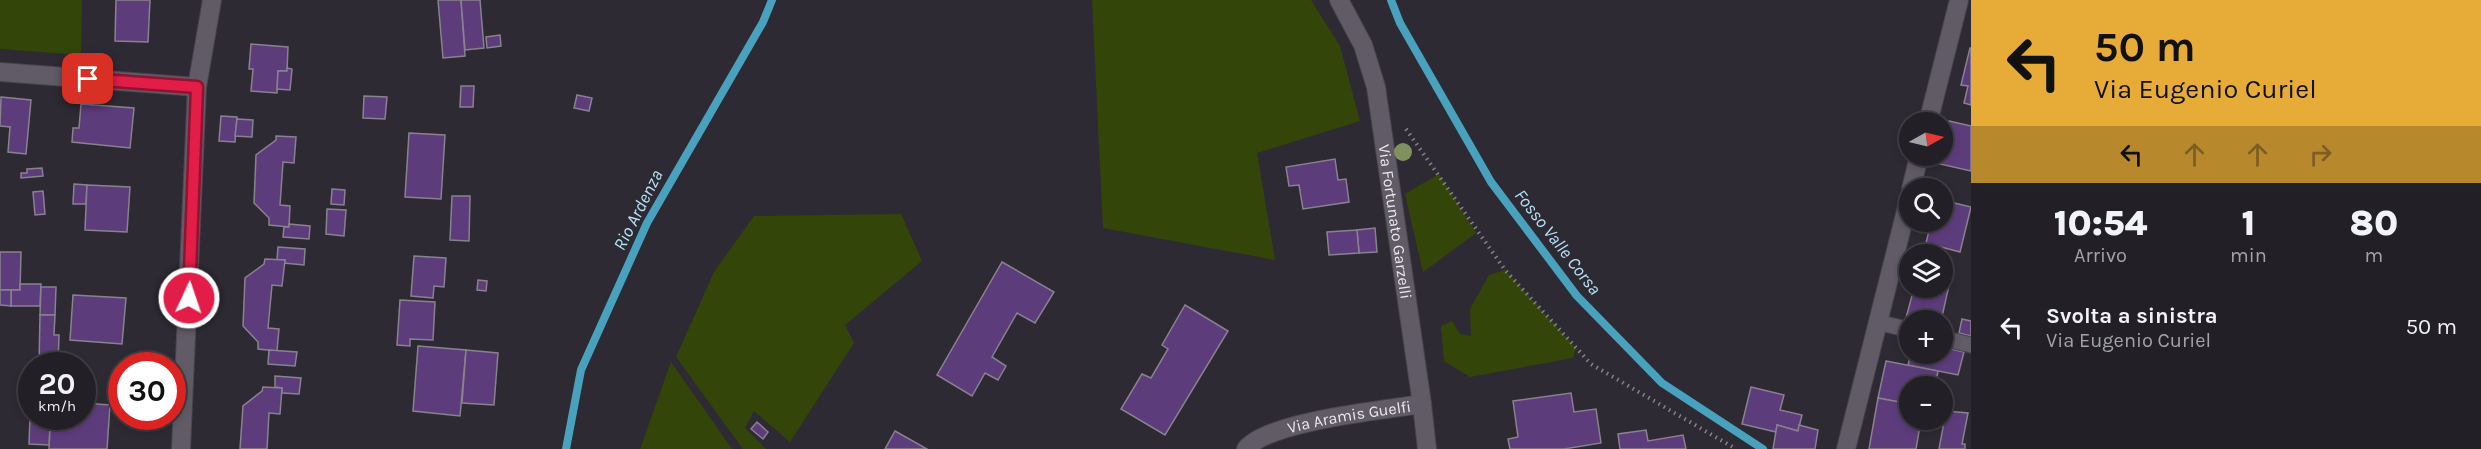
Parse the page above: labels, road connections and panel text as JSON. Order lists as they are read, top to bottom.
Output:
{
  "streets": {
    "street": ["Via Fortunato Garzelli", "Via Aramis Guelfi"]
  },
  "crossings": [
    ["Via Fortunato Garzelli", "Via Aramis Guelfi"]
  ],
  "water": ["Rio Ardenza", "Fosso Valle Corsa"],
  "north": "right",
  "page": {
    "turn": ["50 m", "Via Eugenio Curiel"],
    "map_buttons": ["+", "−"],
    "eta": [
      "10:54",
      "Arrivo",
      "1",
      "min",
      "80",
      "m"
    ],
    "list": [
      {
        "name": "Svolta a sinistra",
        "note": "Via Eugenio Curiel",
        "value": "50 m"
      }
    ],
    "speed": "20 km/h",
    "limit": "30"
  }
}
